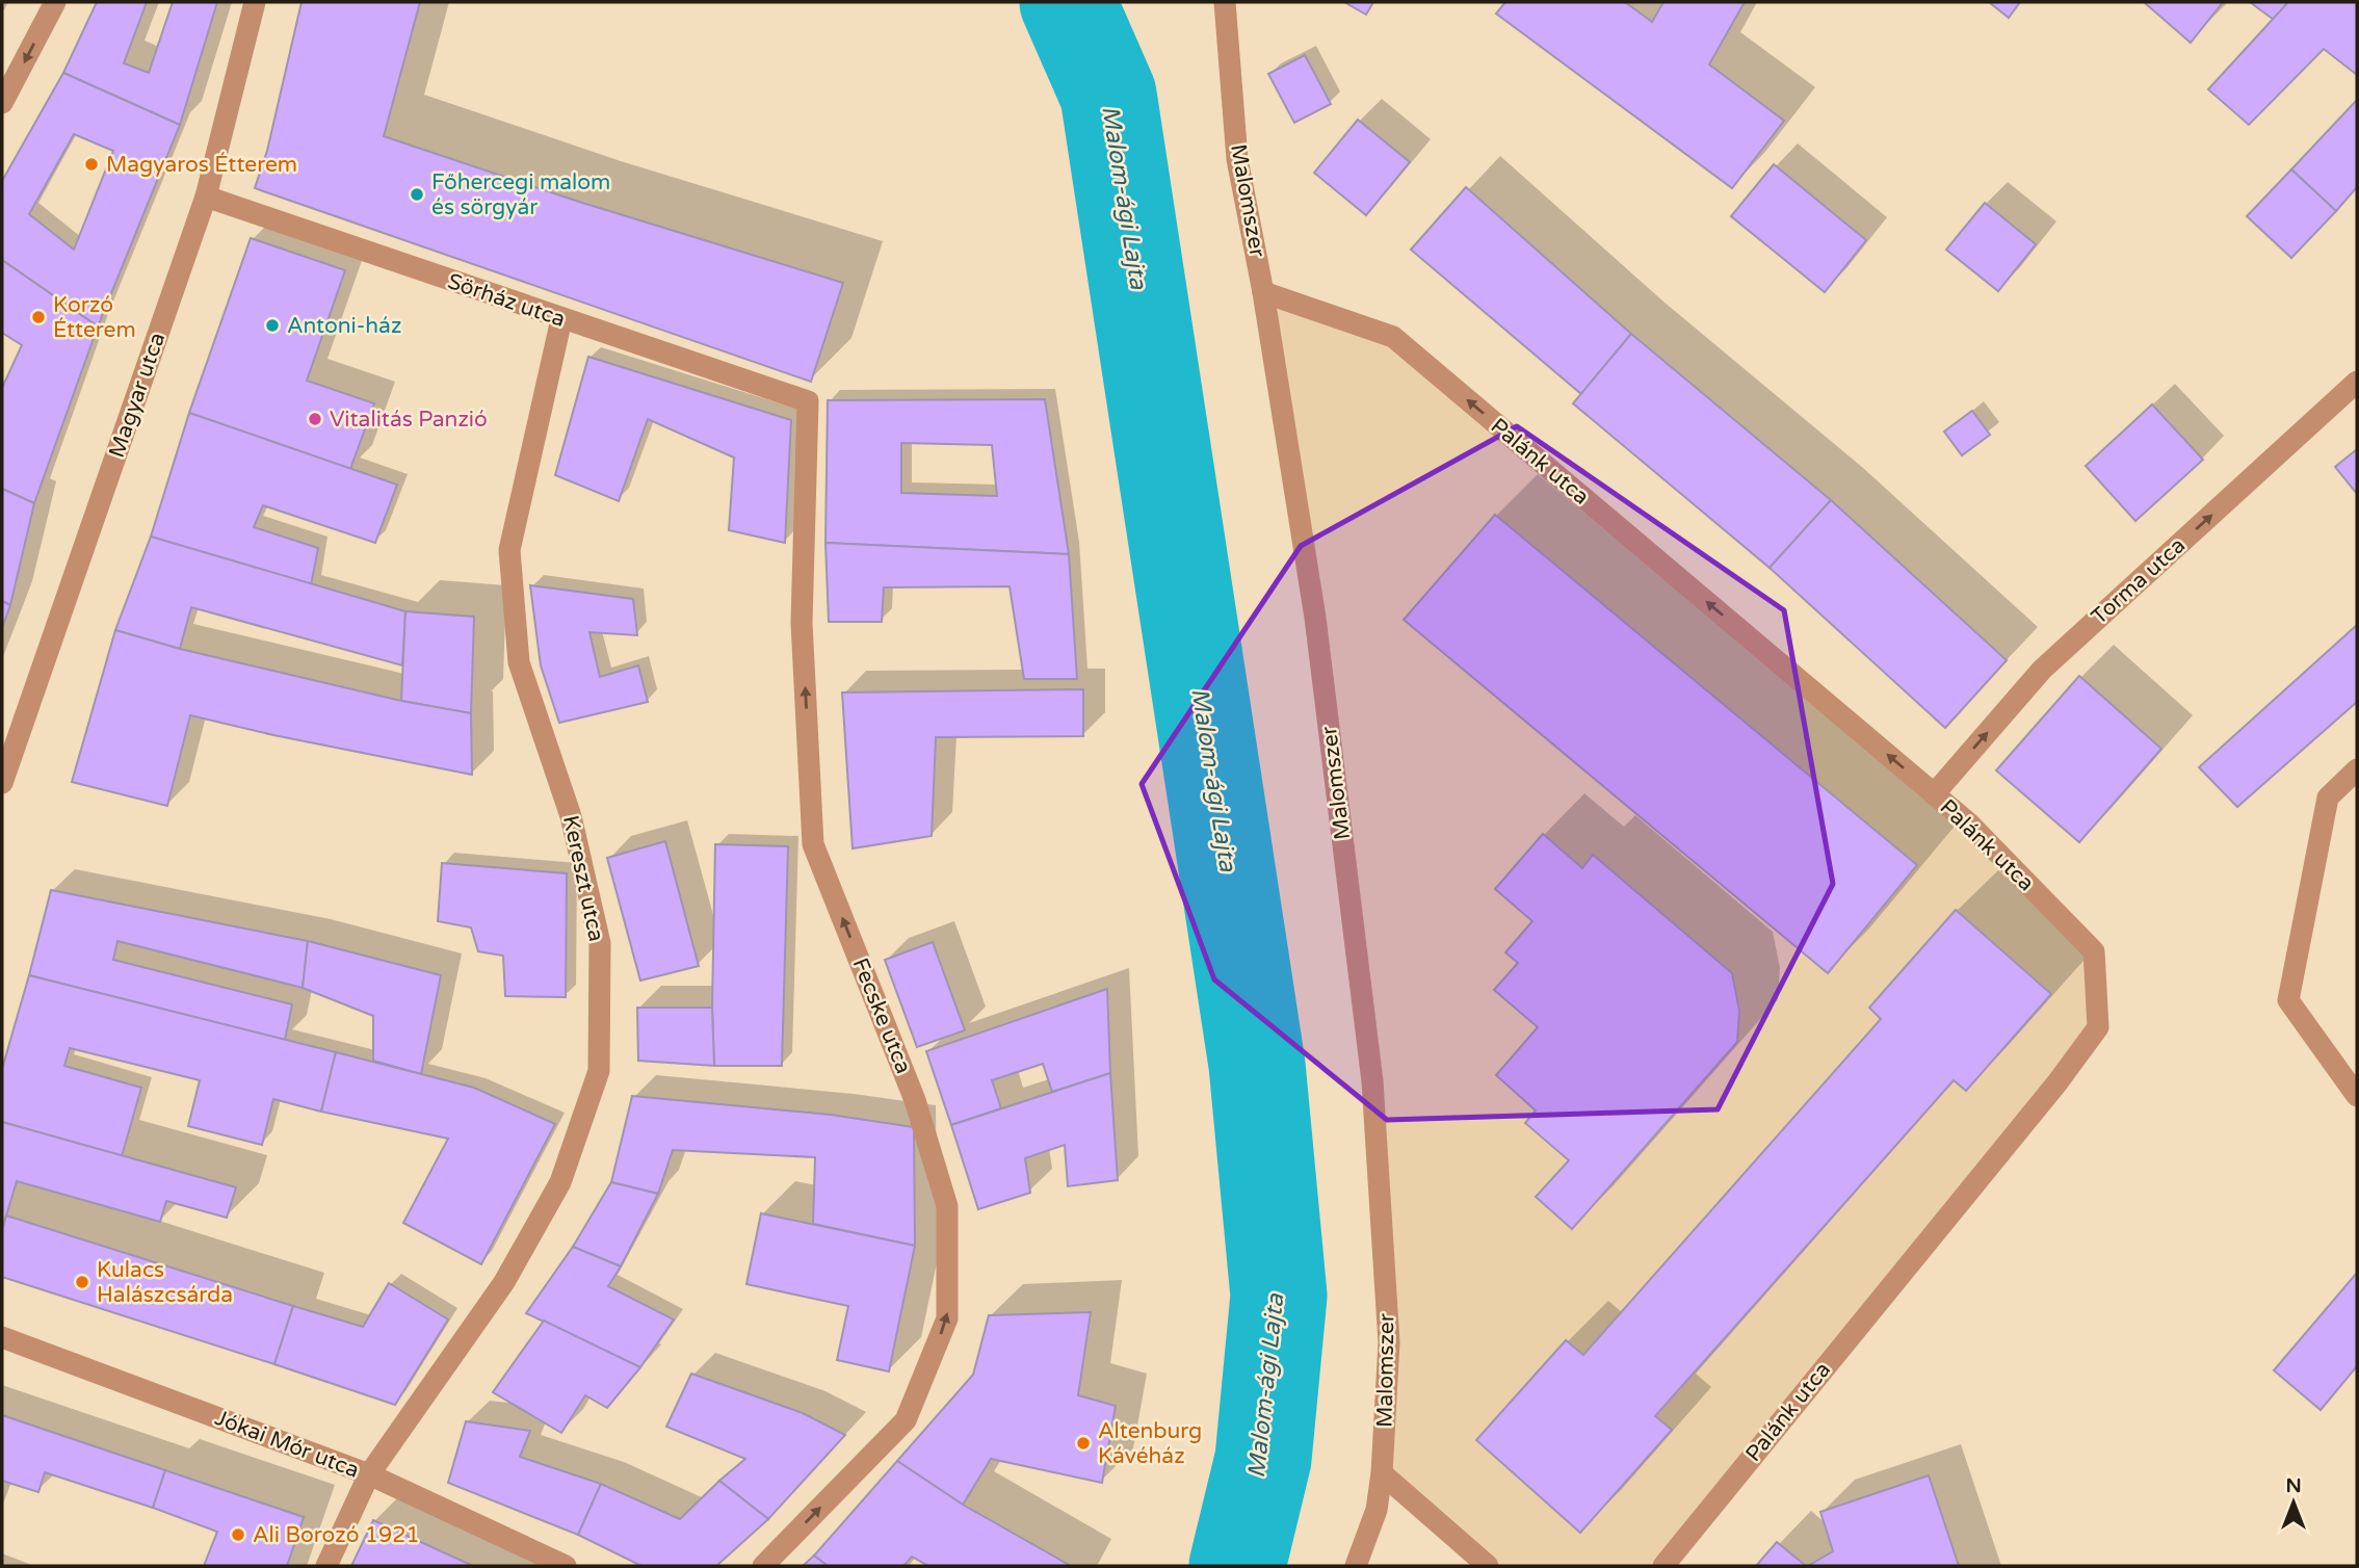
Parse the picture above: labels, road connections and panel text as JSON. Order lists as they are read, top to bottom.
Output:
{
  "streets": {
    "street": [
      "Malomszer",
      "Sörház utca",
      "Magyar utca",
      "Palánk utca",
      "Torma utca",
      "Kereszt utca",
      "Fecske utca",
      "Jókai Mór utca"
    ]
  },
  "crossings": [
    ["Malomszer", "Palánk utca"],
    ["Sörház utca", "Magyar utca"],
    ["Sörház utca", "Kereszt utca"],
    ["Sörház utca", "Fecske utca"],
    ["Palánk utca", "Torma utca"],
    ["Kereszt utca", "Jókai Mór utca"]
  ],
  "one_way": ["Palánk utca", "Torma utca", "Fecske utca"],
  "water": ["Malom-ági Lajta"],
  "places": [
    "Magyaros Étterem",
    "Főhercegi malom és sörgyár",
    "Korzó Étterem",
    "Antoni-ház",
    "Vitalitás Panzió",
    "Kulacs Halászcsárda",
    "Altenburg Kávéház",
    "Ali Borozó 1921"
  ],
  "north": "top"
}
